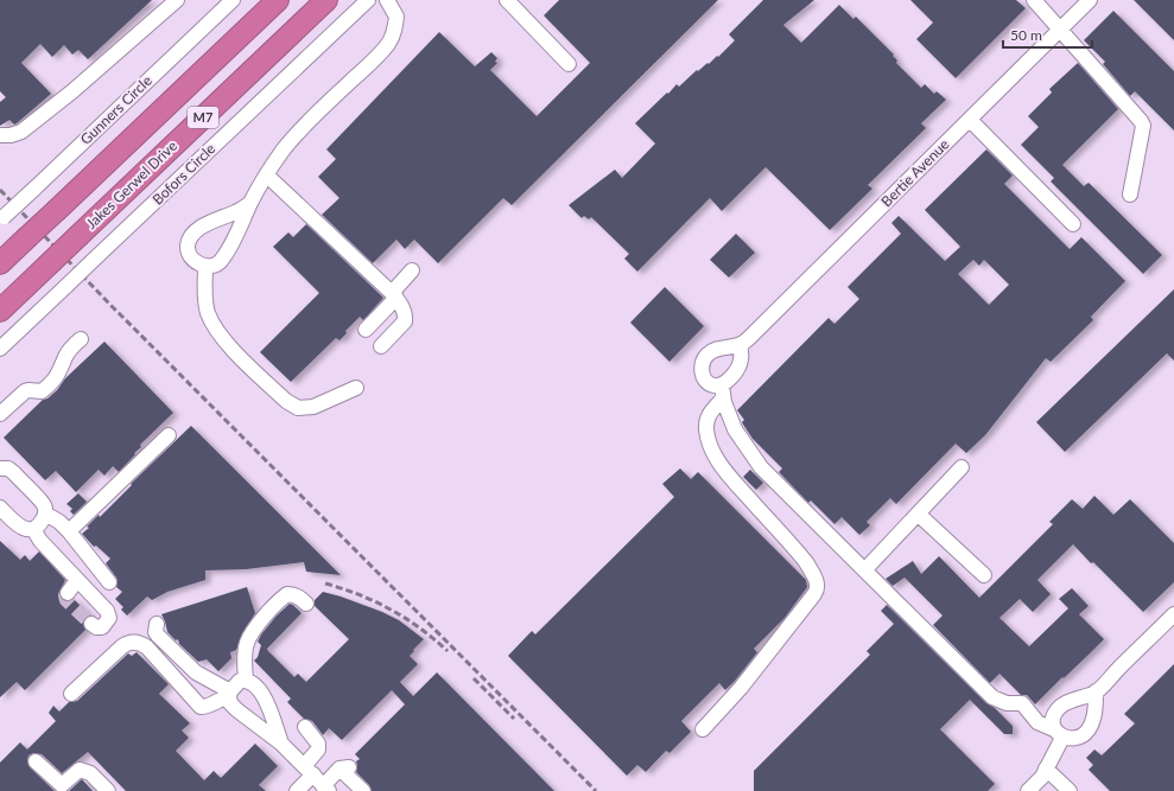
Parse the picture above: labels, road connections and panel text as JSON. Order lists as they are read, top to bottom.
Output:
{
  "streets": {
    "highway": ["M7", "Jakes Gerwel Drive"],
    "street": ["Gunners Circle", "Bertie Avenue", "Bofors Circle"]
  },
  "scale_bar": "50 m"
}
